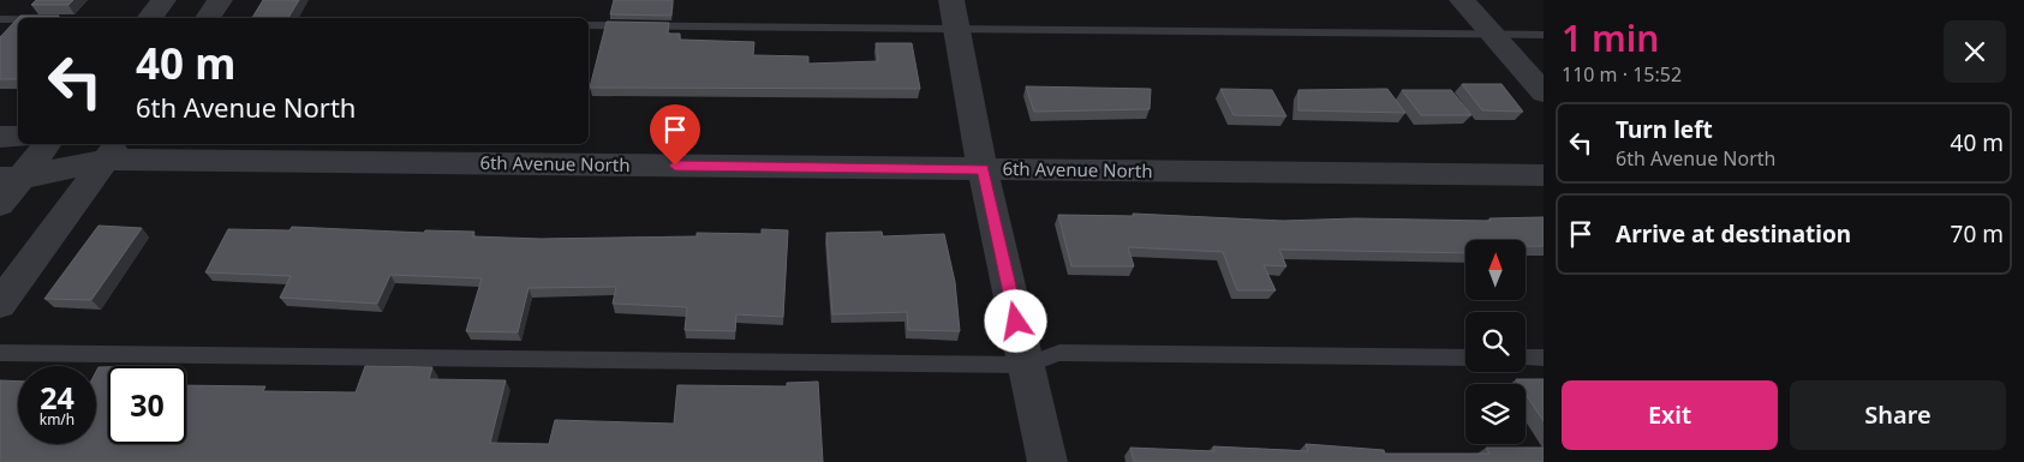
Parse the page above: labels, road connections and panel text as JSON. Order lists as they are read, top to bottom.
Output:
{
  "streets": {
    "street": ["6th Avenue North"]
  },
  "north": "top",
  "page": {
    "heading": ["1 min", "110 m · 15:52"],
    "turn": ["40 m", "6th Avenue North"],
    "list": [
      {
        "name": "Turn left",
        "note": "6th Avenue North",
        "value": "40 m"
      },
      {
        "name": "Arrive at destination",
        "value": "70 m"
      }
    ],
    "speed": "24 km/h",
    "limit": "30",
    "buttons": ["Exit", "Share"]
  }
}
